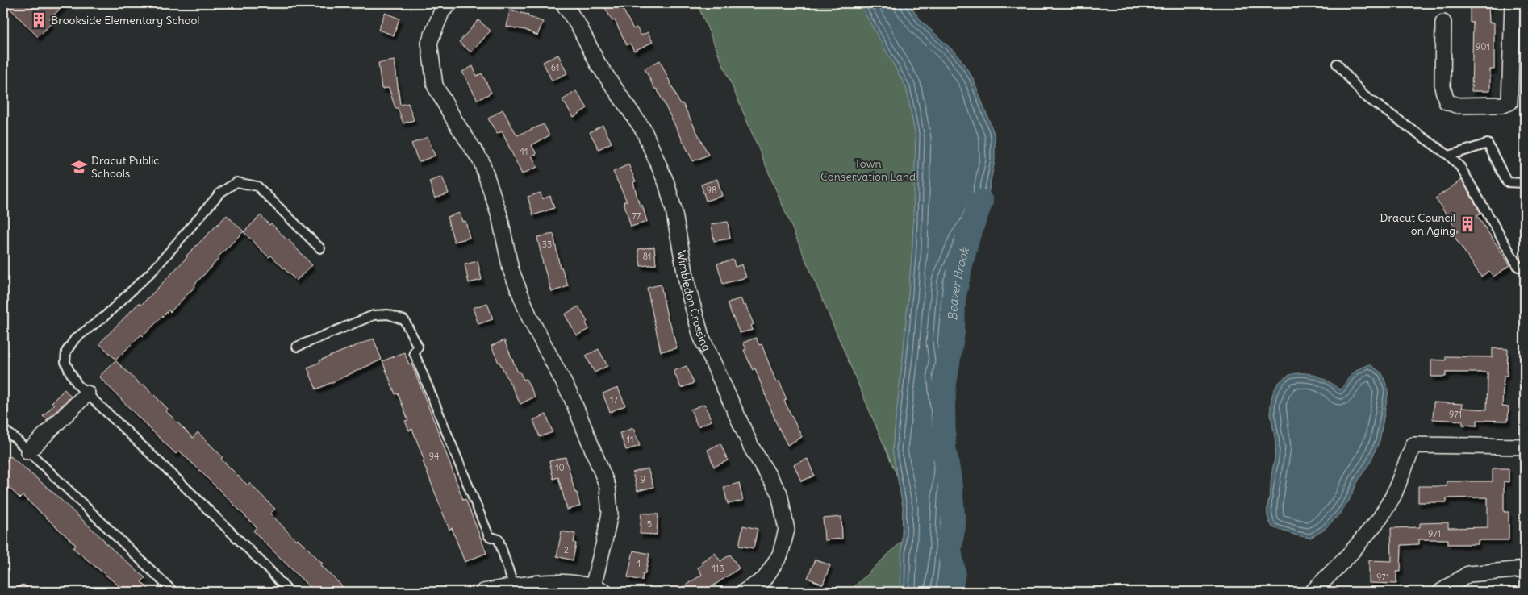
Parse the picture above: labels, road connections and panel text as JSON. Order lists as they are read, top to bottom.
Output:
{
  "streets": {
    "street": ["Wimbledon Crossing"]
  },
  "water": ["Beaver Brook"],
  "parks": ["Town Conservation Land"],
  "places": {
    "building": ["Brookside Elementary School", "Dracut Council on Aging"],
    "school or university": ["Dracut Public Schools"]
  },
  "house_numbers": [
    "901",
    "61",
    "41",
    "98",
    "77",
    "33",
    "81",
    "17",
    "971",
    "11",
    "94",
    "10",
    "9",
    "5",
    "971",
    "2",
    "1",
    "113",
    "971"
  ]
}
